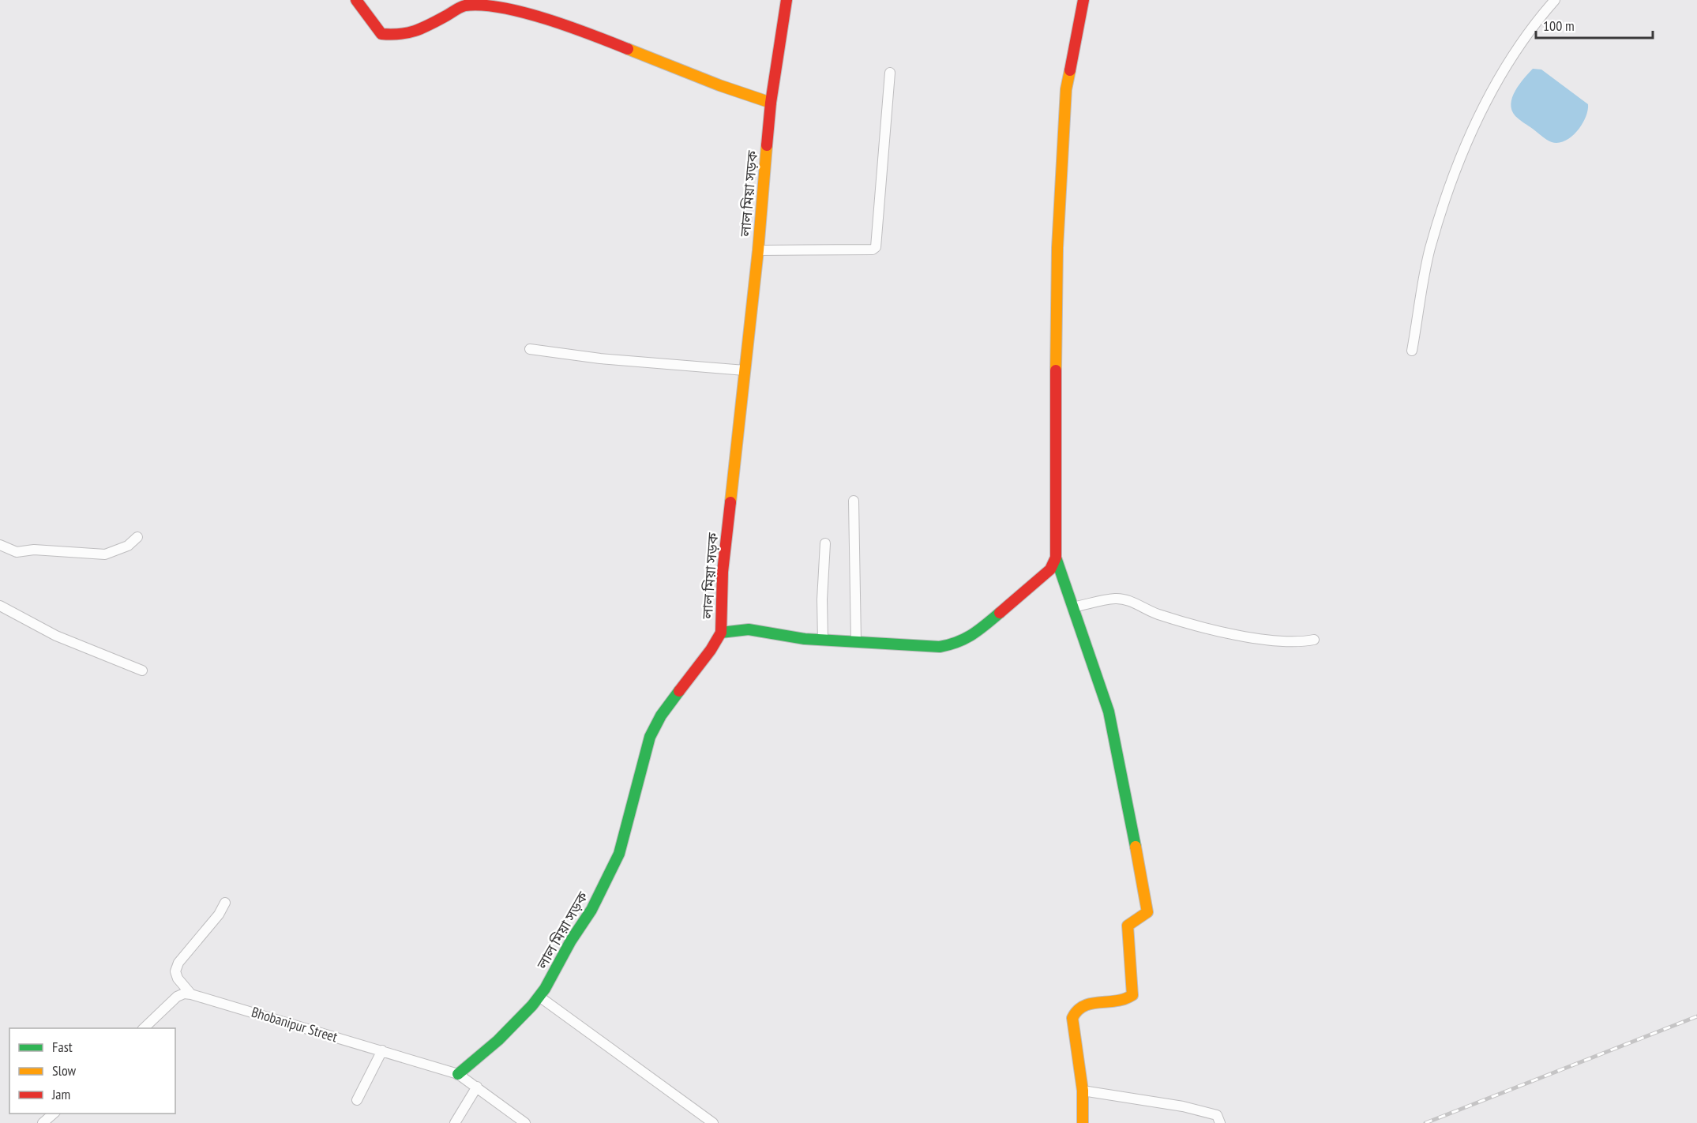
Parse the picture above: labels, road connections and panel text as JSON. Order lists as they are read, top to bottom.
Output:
{
  "streets": {
    "street": ["লাল মিয়া সড়ক", "Bhobanipur Street"]
  },
  "crossings": [
    ["লাল মিয়া সড়ক", "Bhobanipur Street"]
  ],
  "legend": ["Fast", "Slow", "Jam"],
  "scale_bar": "100 m"
}
